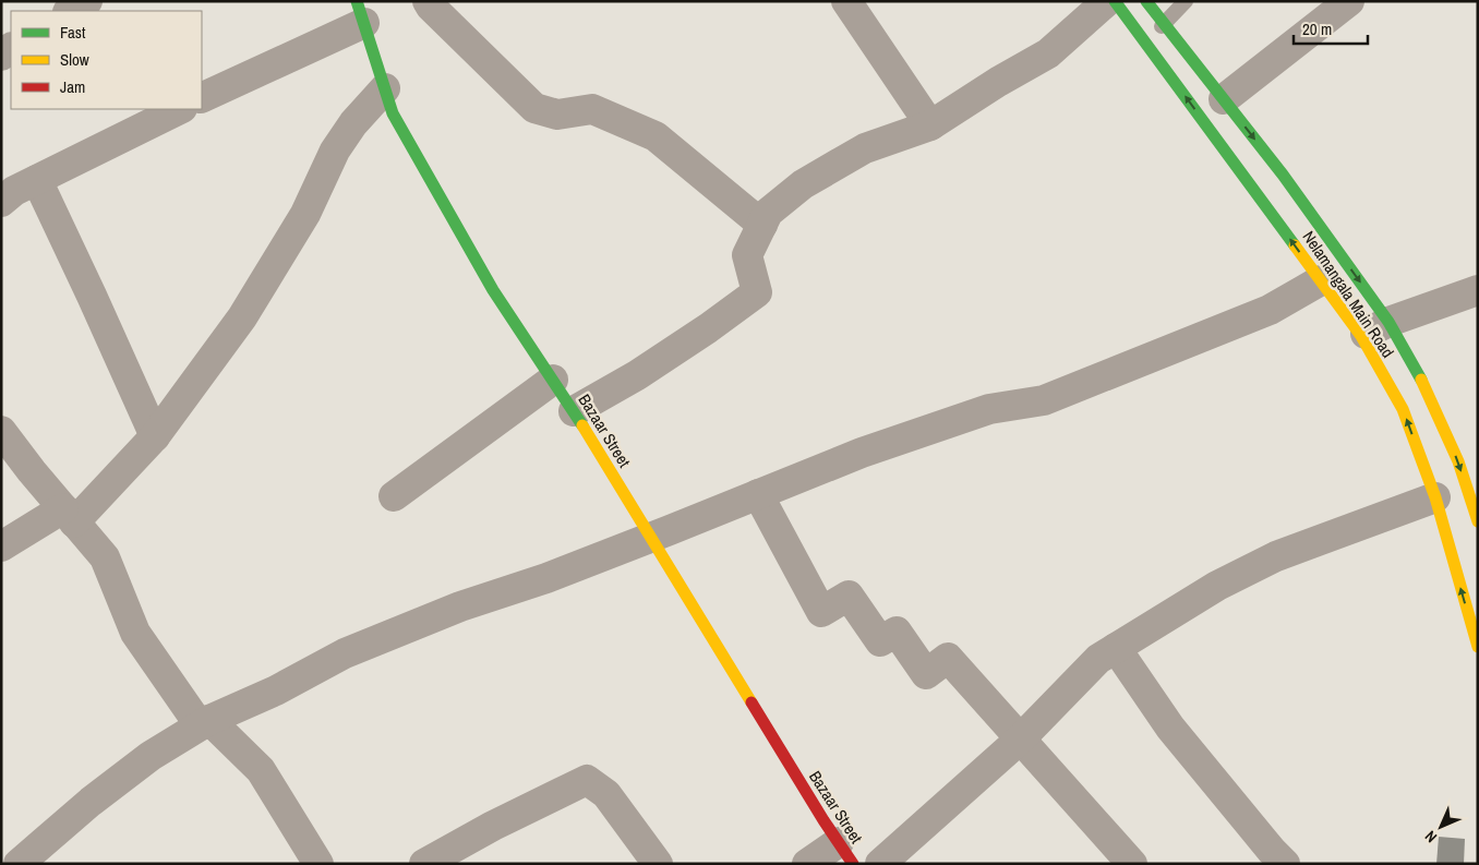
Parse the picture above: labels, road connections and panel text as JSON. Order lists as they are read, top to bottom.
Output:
{
  "streets": {
    "main road": ["Nelamangala Main Road", "Bazaar Street"]
  },
  "legend": ["Fast", "Slow", "Jam"],
  "scale_bar": "20 m",
  "north": "bottom left"
}
